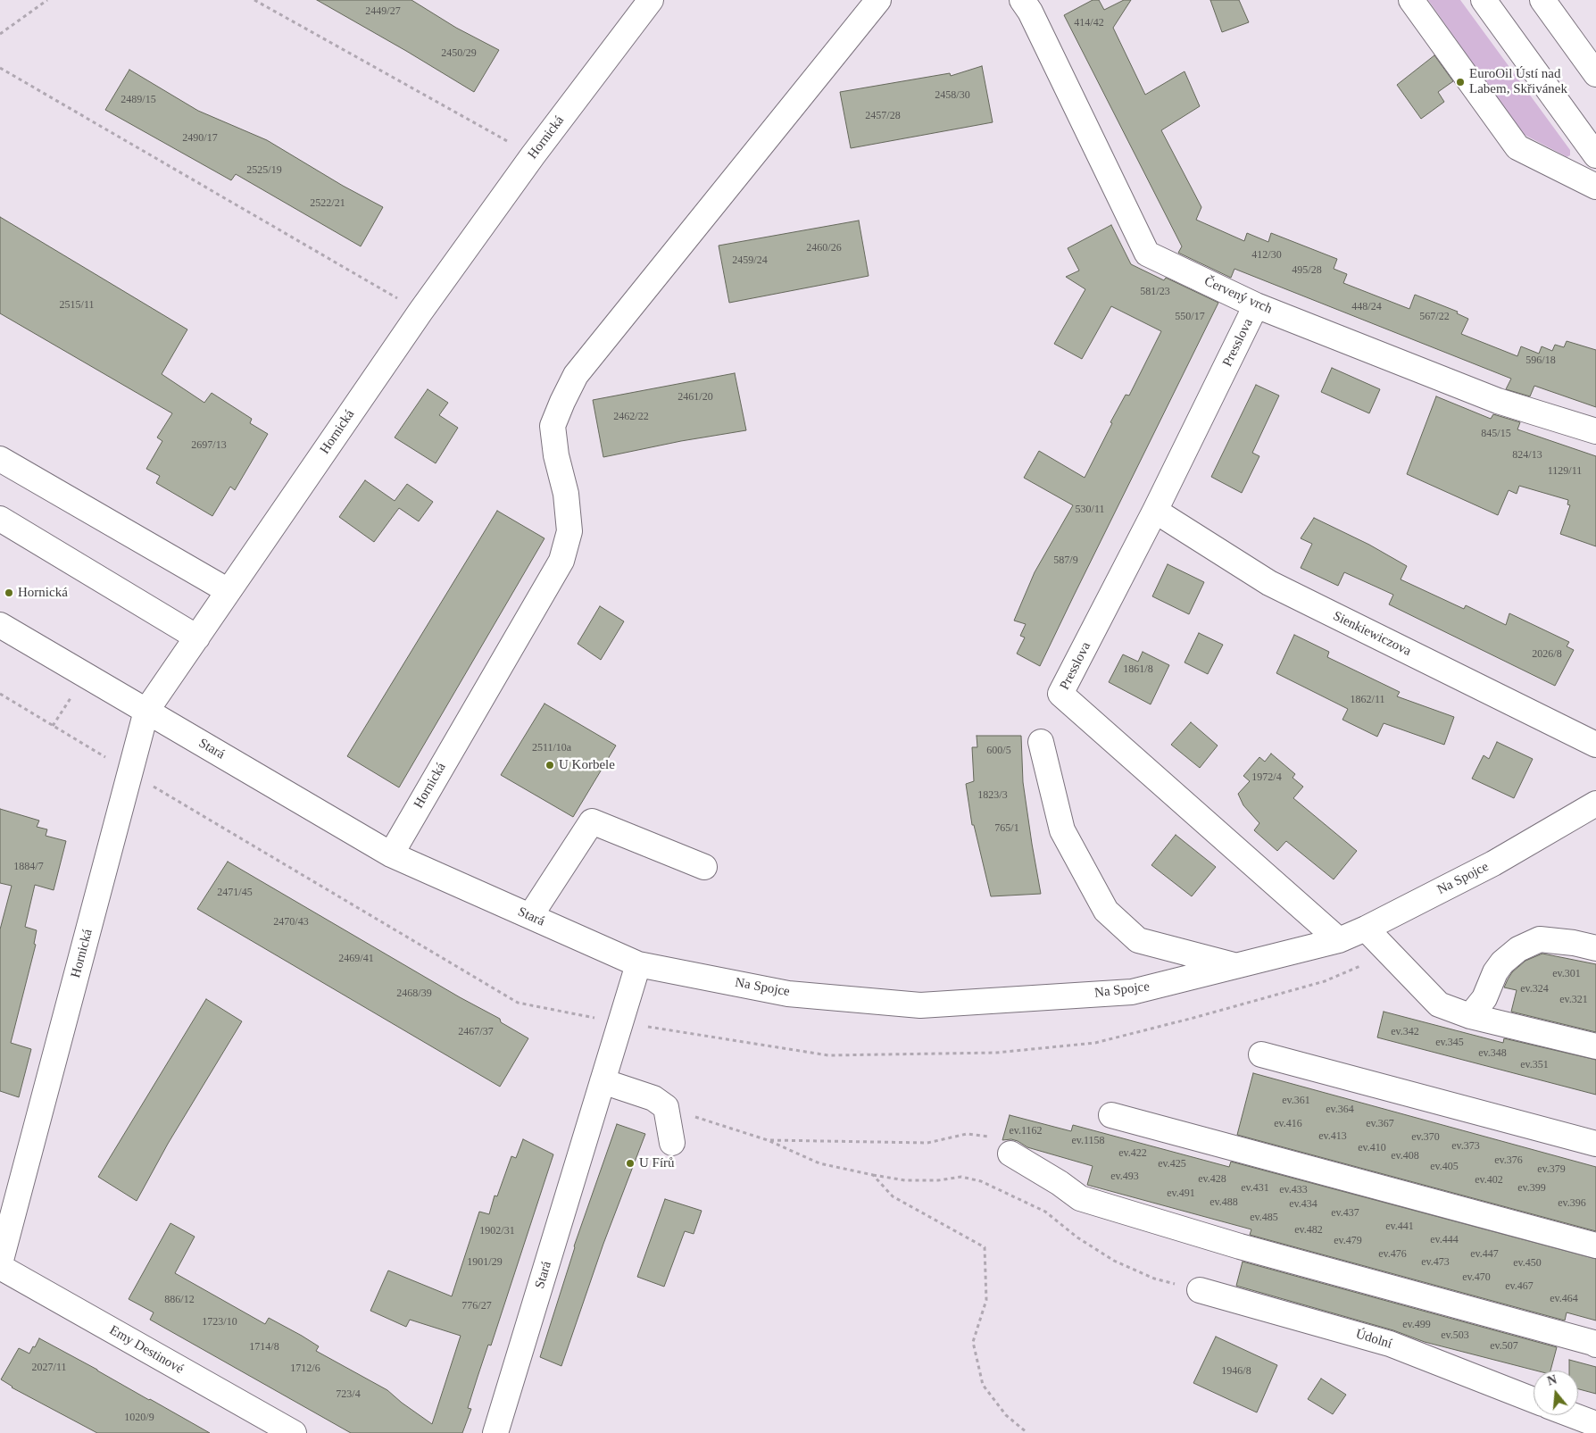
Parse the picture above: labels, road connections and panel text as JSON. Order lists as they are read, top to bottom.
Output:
{
  "streets": {
    "street": [
      "Hornická",
      "Červený vrch",
      "Presslova",
      "Sienkiewiczova",
      "Stará",
      "Na Spojce",
      "Údolní",
      "Emy Destinové"
    ]
  },
  "crossings": [
    ["Hornická", "Stará"],
    ["Červený vrch", "Presslova"],
    ["Presslova", "Sienkiewiczova"],
    ["Presslova", "Na Spojce"],
    ["Stará", "Na Spojce"]
  ],
  "places": [
    "EuroOil Ústí nad Labem, Skřivánek",
    "Hornická",
    "U Korbele",
    "U Fírů"
  ],
  "house_numbers": [
    "2449/27",
    "414/42",
    "2450/29",
    "2458/30",
    "2489/15",
    "2457/28",
    "2490/17",
    "2525/19",
    "2522/21",
    "2460/26",
    "412/30",
    "2459/24",
    "495/28",
    "581/23",
    "2515/11",
    "448/24",
    "550/17",
    "567/22",
    "596/18",
    "2461/20",
    "2462/22",
    "845/15",
    "2697/13",
    "824/13",
    "1129/11",
    "530/11",
    "587/9",
    "2026/8",
    "1861/8",
    "1862/11",
    "2511/10a",
    "600/5",
    "1972/4",
    "1823/3",
    "765/1",
    "1884/7",
    "2471/45",
    "2470/43",
    "2469/41",
    "ev.301",
    "ev.324",
    "2468/39",
    "ev.321",
    "2467/37",
    "ev.342",
    "ev.345",
    "ev.348",
    "ev.351",
    "ev.361",
    "ev.364",
    "ev.416",
    "ev.367",
    "ev.1162",
    "ev.413",
    "ev.370",
    "ev.1158",
    "ev.373",
    "ev.410",
    "ev.422",
    "ev.408",
    "ev.376",
    "ev.425",
    "ev.405",
    "ev.379",
    "ev.493",
    "ev.428",
    "ev.402",
    "ev.431",
    "ev.399",
    "ev.433",
    "ev.491",
    "ev.488",
    "ev.396",
    "ev.434",
    "ev.437",
    "ev.485",
    "ev.441",
    "ev.482",
    "1902/31",
    "ev.444",
    "ev.479",
    "ev.476",
    "ev.447",
    "1901/29",
    "ev.473",
    "ev.450",
    "ev.470",
    "ev.467",
    "ev.464",
    "886/12",
    "776/27",
    "1723/10",
    "ev.499",
    "ev.503",
    "ev.507",
    "1714/8",
    "2027/11",
    "1712/6",
    "1946/8",
    "723/4",
    "1020/9"
  ],
  "north": "top"
}
